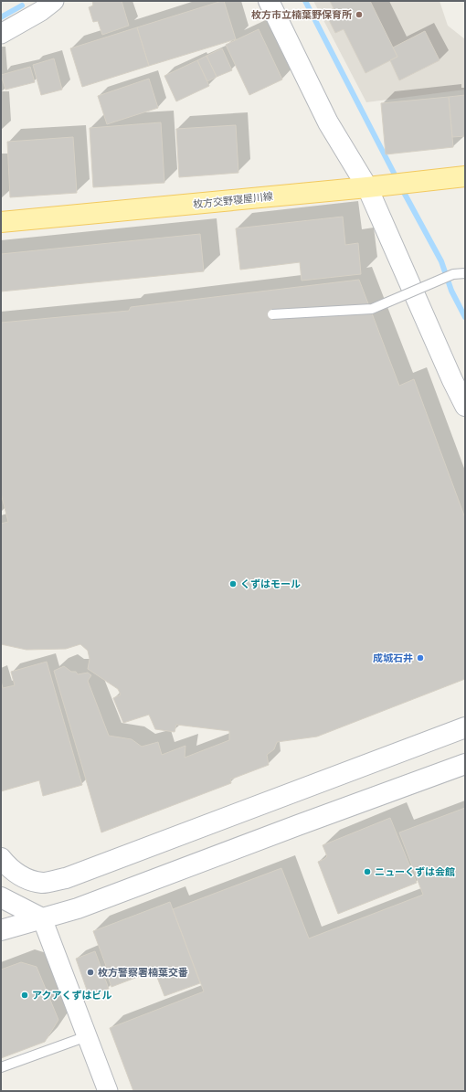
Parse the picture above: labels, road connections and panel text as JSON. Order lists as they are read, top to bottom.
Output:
{
  "streets": {
    "main road": ["枚方交野寝屋川線"]
  },
  "places": [
    "枚方市立楠葉野保育所",
    "くずはモール",
    "成城石井",
    "ニューくずは会館",
    "枚方警察署楠葉交番",
    "アクアくずはビル"
  ]
}
